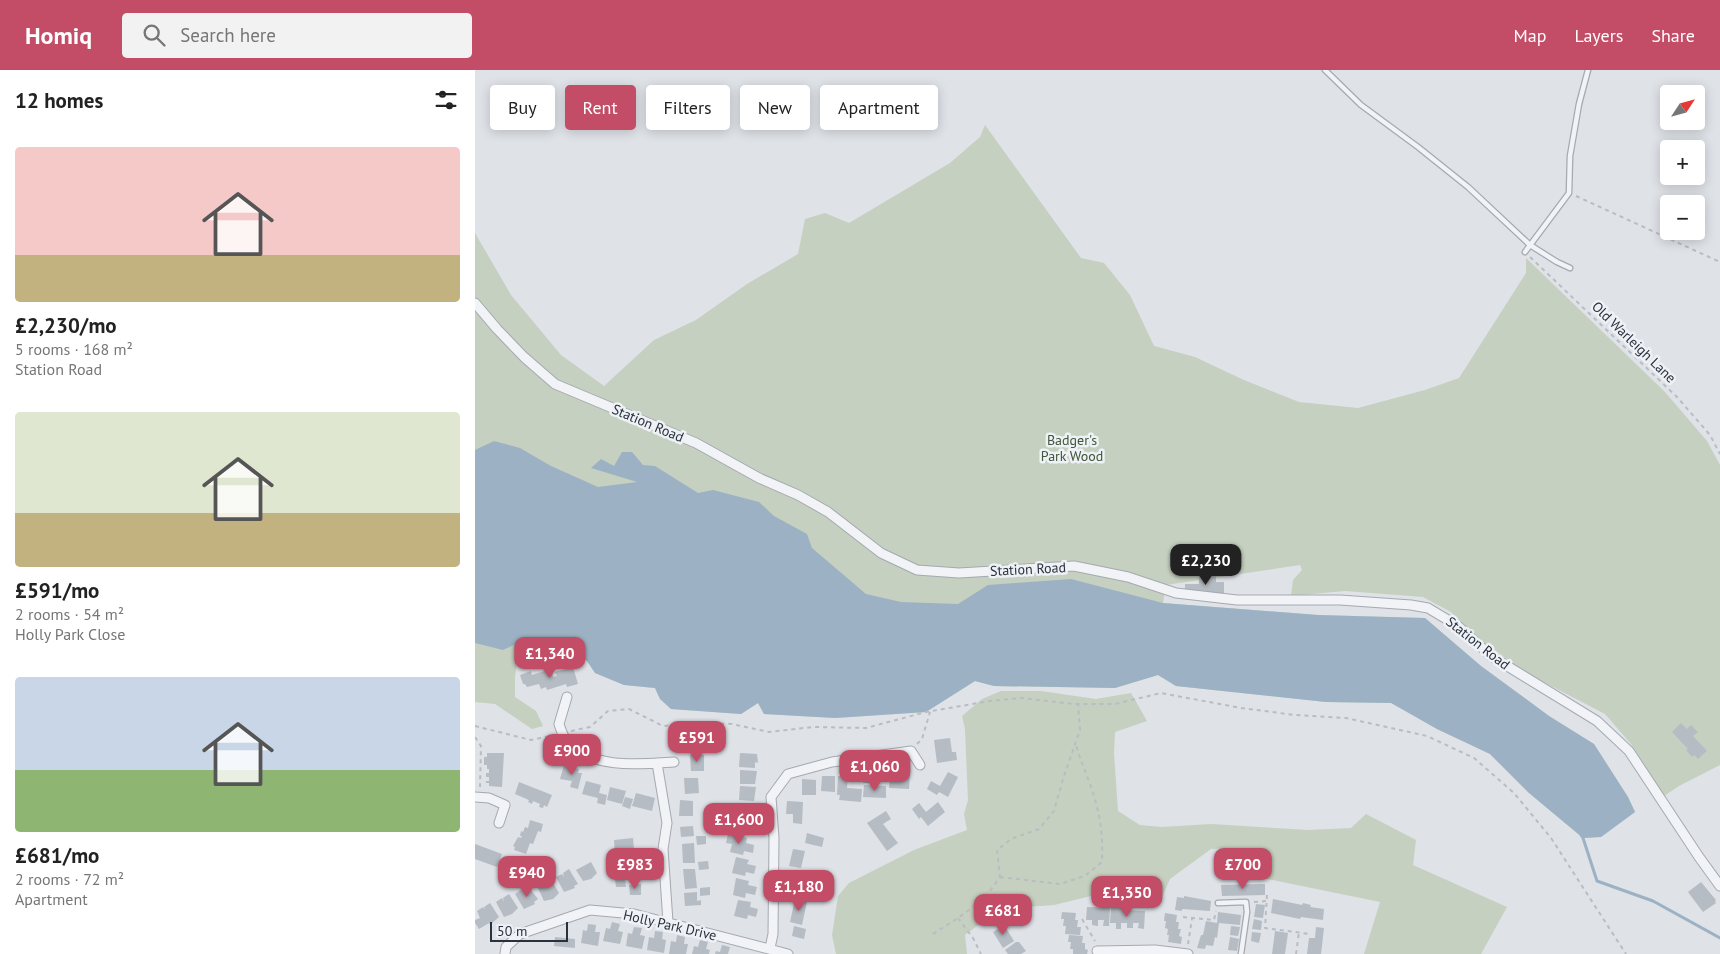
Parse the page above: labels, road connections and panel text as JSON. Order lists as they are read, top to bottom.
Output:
{
  "streets": {
    "street": ["Station Road", "Holly Park Drive"],
    "path": ["Old Warleigh Lane"]
  },
  "parks": ["Badger's Park Wood"],
  "scale_bar": "50 m",
  "north": "top right",
  "page": {
    "header": "Homiq",
    "search": "Search here",
    "nav": ["Map", "Layers", "Share"],
    "heading": "12 homes",
    "map_buttons": ["+", "−"],
    "chip": [
      "Buy",
      "Rent",
      "Filters",
      "New",
      "Apartment"
    ],
    "list": [
      {
        "name": "£2,230/mo",
        "note": "5 rooms · 168 m² · Station Road"
      },
      {
        "name": "£591/mo",
        "note": "2 rooms · 54 m² · Holly Park Close"
      },
      {
        "name": "£681/mo",
        "note": "2 rooms · 72 m² · Apartment"
      }
    ],
    "price": [
      "£2,230",
      "£1,340",
      "£591",
      "£900",
      "£1,060",
      "£1,600",
      "£983",
      "£700",
      "£940",
      "£1,180",
      "£1,350",
      "£681"
    ],
    "scale": "50 m"
  }
}
